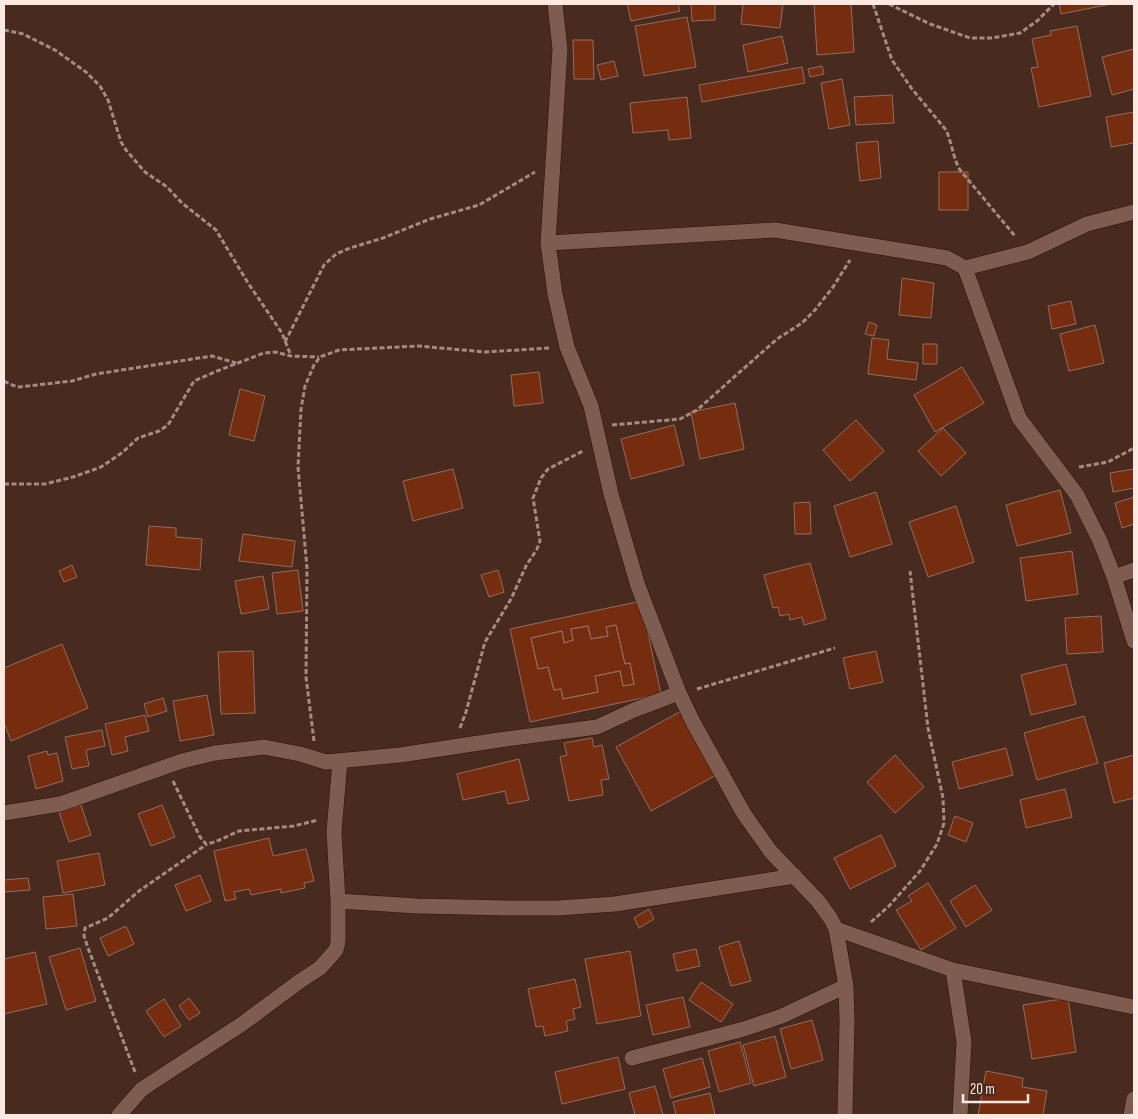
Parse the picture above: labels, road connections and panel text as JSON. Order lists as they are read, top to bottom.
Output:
{
  "scale_bar": "20 m"
}
